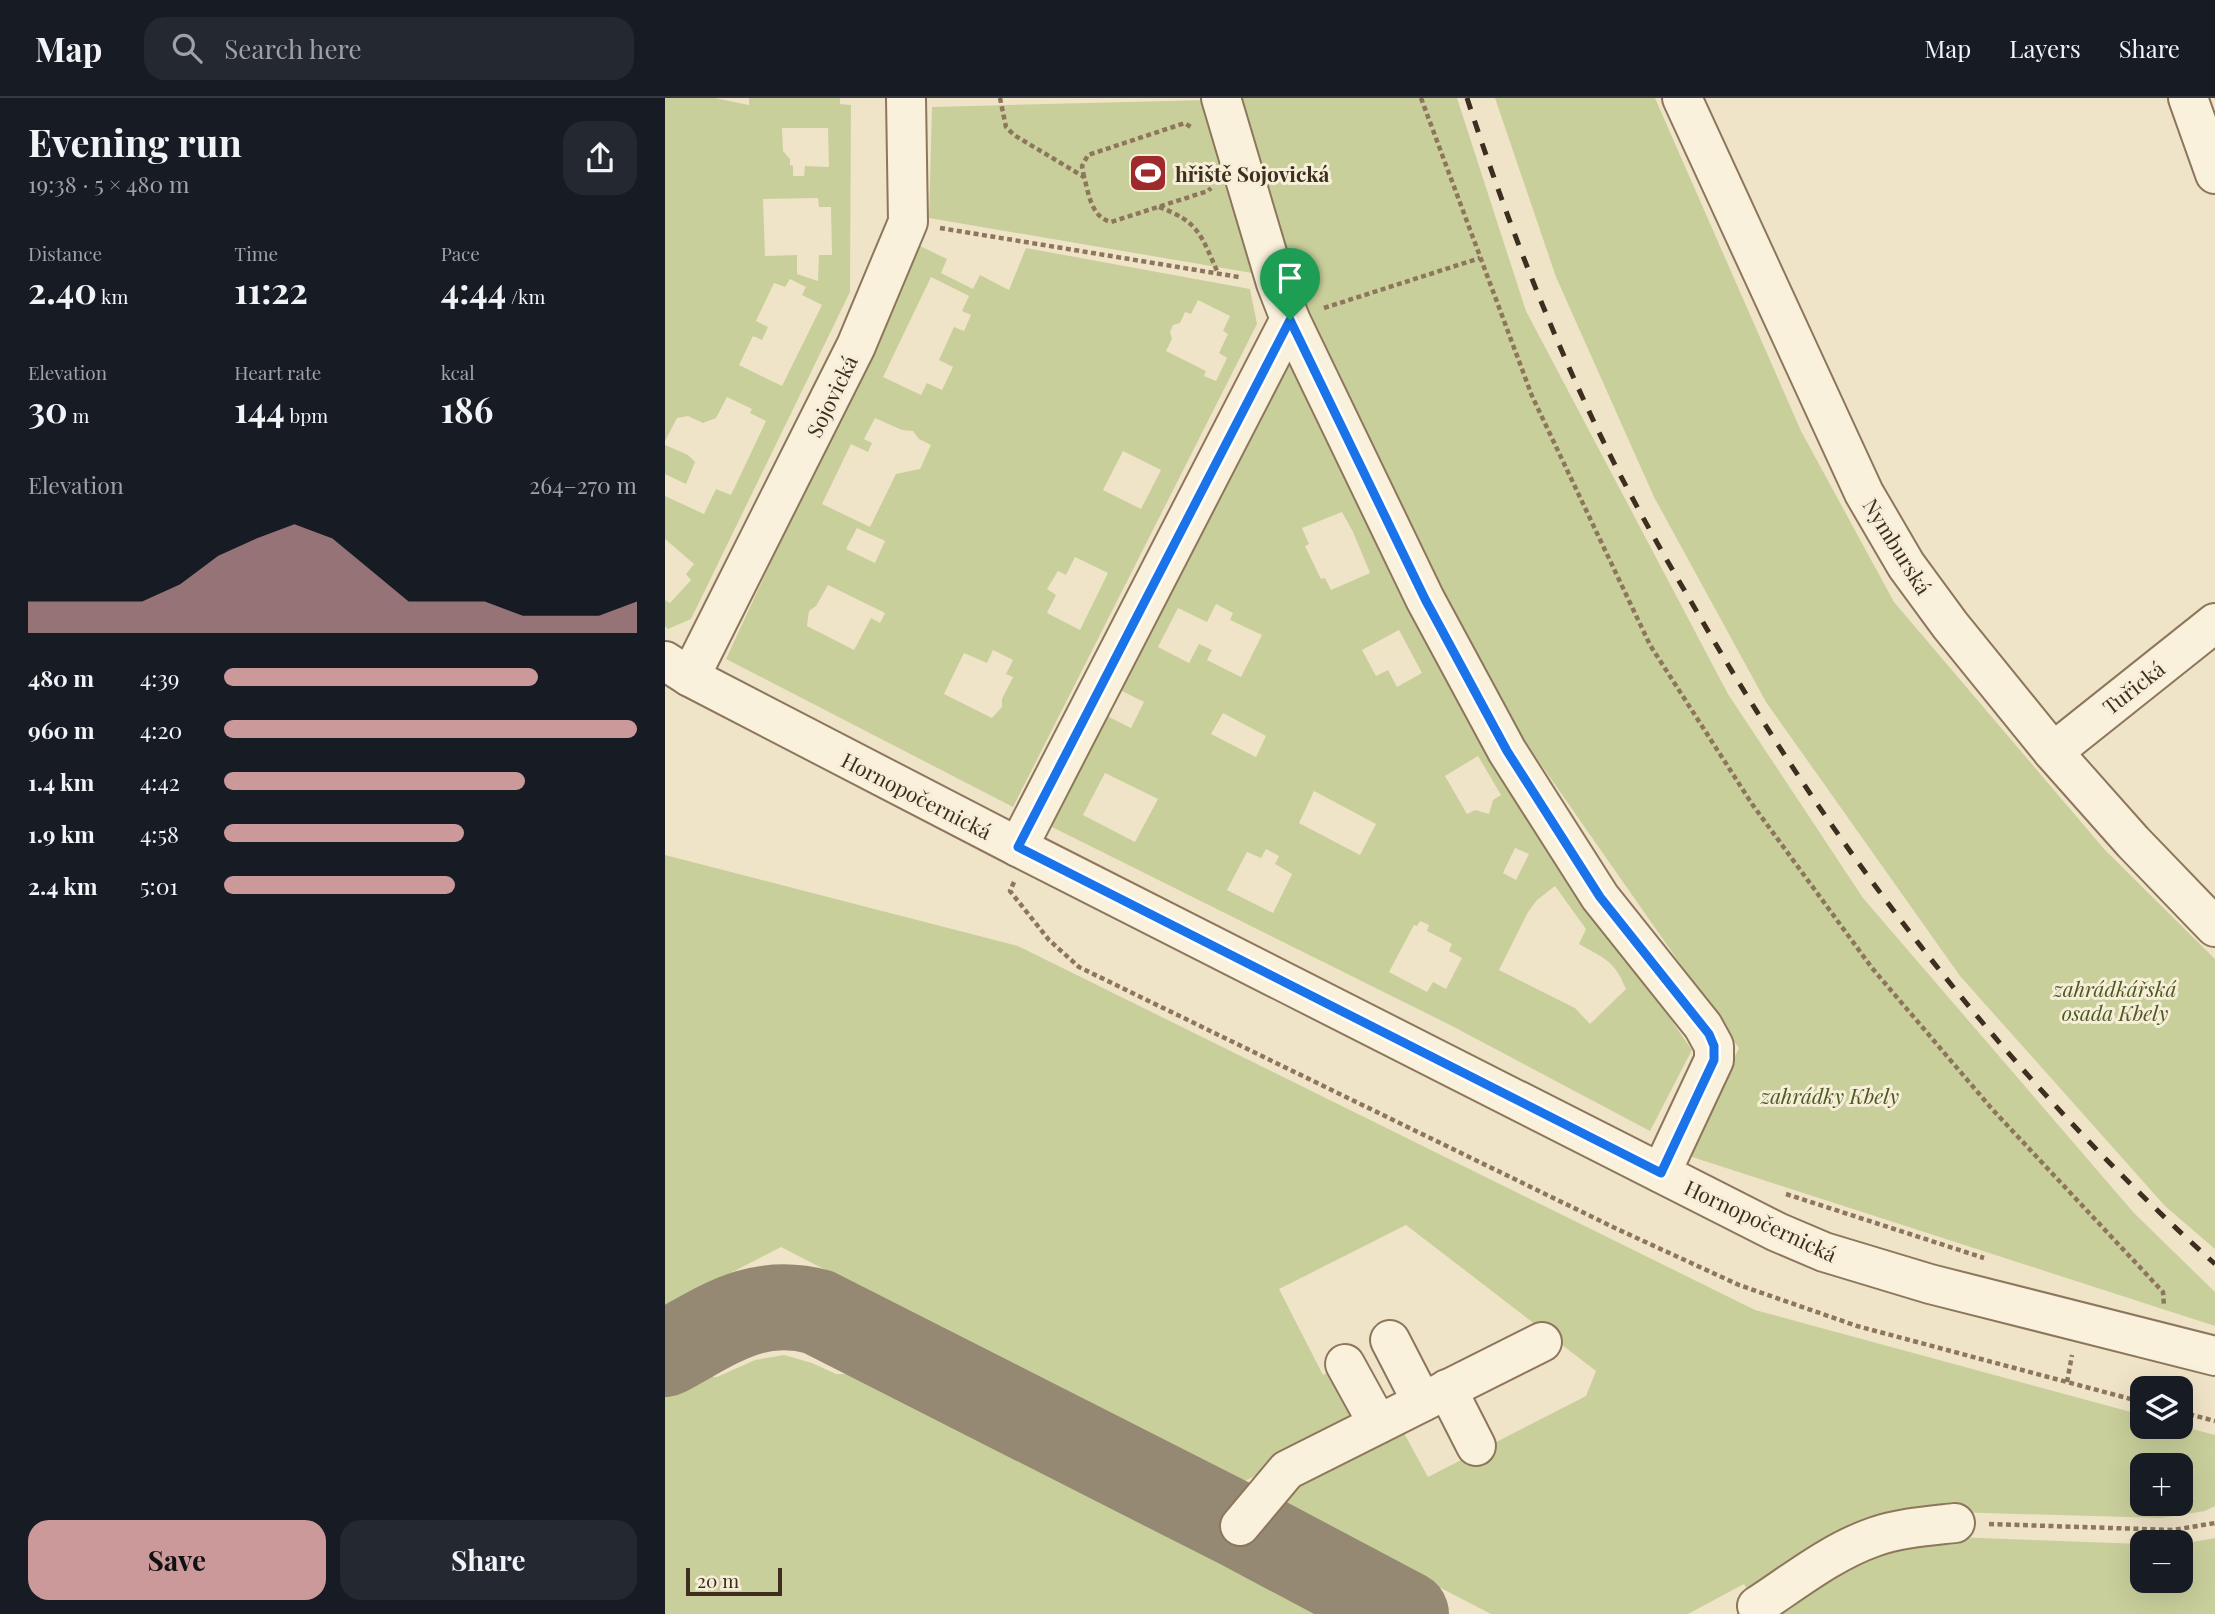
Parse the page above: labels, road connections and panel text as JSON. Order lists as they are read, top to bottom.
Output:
{
  "streets": {
    "street": [
      "Sojovická",
      "Nymburská",
      "Tuřická",
      "Hornopočernická"
    ]
  },
  "crossings": [
    ["Sojovická", "Hornopočernická"],
    ["Nymburská", "Tuřická"]
  ],
  "parks": ["zahrádkářská osada Kbely", "zahrádky Kbely"],
  "places": {
    "sports": ["hřiště Sojovická"]
  },
  "scale_bar": "20 m",
  "page": {
    "header": "Map",
    "search": "Search here",
    "nav": ["Map", "Layers", "Share"],
    "heading": ["Evening run", "19:38 · 5 × 480 m"],
    "stats": [
      ["Distance", "2.40 km"],
      ["Time", "11:22"],
      ["Pace", "4:44 /km"],
      ["Elevation", "30 m"],
      ["Heart rate", "144 bpm"],
      ["kcal", "186"]
    ],
    "chart": ["Elevation", "264–270 m"],
    "list": [
      {
        "name": "480 m",
        "note": "4:39"
      },
      {
        "name": "960 m",
        "note": "4:20"
      },
      {
        "name": "1.4 km",
        "note": "4:42"
      },
      {
        "name": "1.9 km",
        "note": "4:58"
      },
      {
        "name": "2.4 km",
        "note": "5:01"
      }
    ],
    "map_buttons": ["+", "−"],
    "buttons": ["Save", "Share"],
    "scale": "20 m"
  }
}
